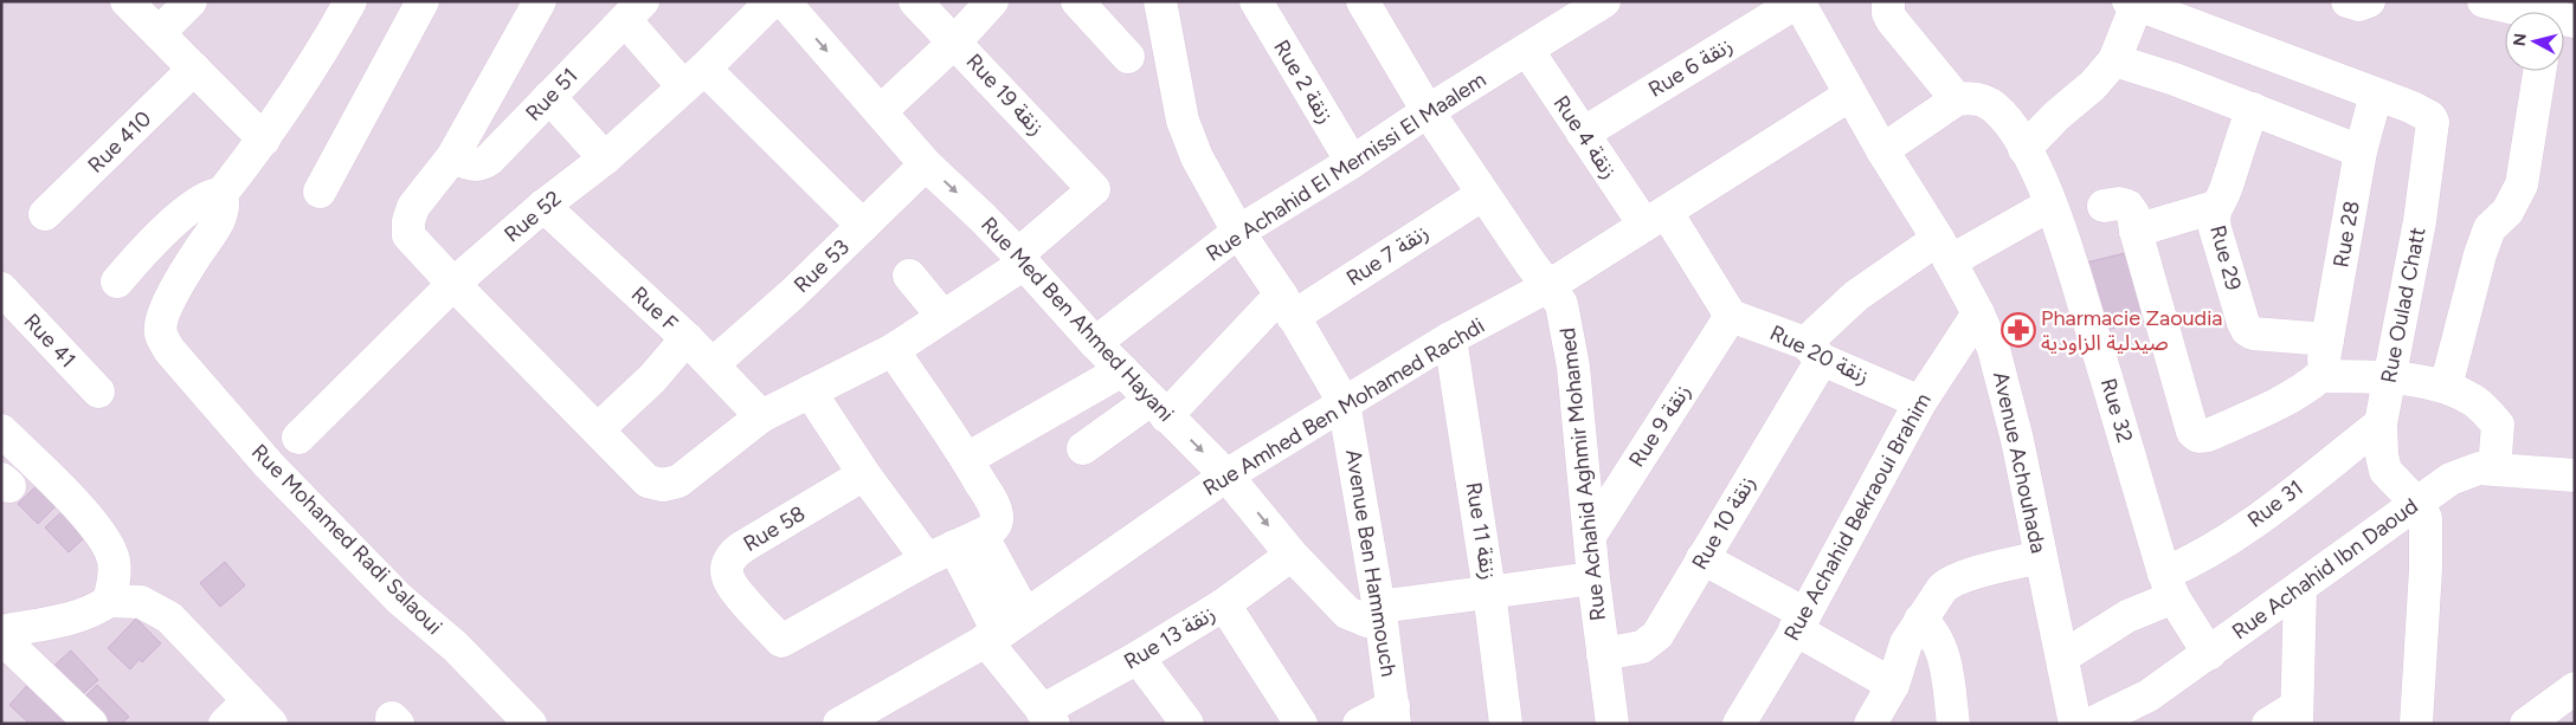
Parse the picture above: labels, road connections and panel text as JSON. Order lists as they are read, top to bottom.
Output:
{
  "streets": {
    "street": [
      "Rue 6 زنقة",
      "Rue 2 زنقة",
      "Rue 51",
      "Rue 19 زنقة",
      "Rue 4 زنقة",
      "Rue 410",
      "Rue Achahid El Mernissi El Maalem",
      "Rue 52",
      "Rue 28",
      "Rue 7 زنقة",
      "Rue 29",
      "Rue 53",
      "Rue Oulad Chatt",
      "Rue F",
      "Rue Med Ben Ahmed Hayani",
      "Rue 41",
      "Rue 20 زنقة",
      "Rue Amhed Ben Mohamed Rachdi",
      "Rue 32",
      "Rue 9 زنقة",
      "Avenue Achouhada",
      "Rue Achahid Aghmir Mohamed",
      "Rue 31",
      "Rue Achahid Bekraoui Brahim",
      "Rue 10 زنقة",
      "Rue 58",
      "Rue 11 زنقة",
      "Rue Mohamed Radi Salaoui",
      "Avenue Ben Hammouch",
      "Rue Achahid Ibn Daoud",
      "Rue 13 زنقة"
    ]
  },
  "crossings": [
    ["Rue 6 زنقة", "Rue 4 زنقة"],
    ["Rue 6 زنقة", "Avenue Achouhada"],
    ["Rue 2 زنقة", "Rue Achahid El Mernissi El Maalem"],
    ["Rue 19 زنقة", "Rue Med Ben Ahmed Hayani"],
    ["Rue 4 زنقة", "Rue Achahid El Mernissi El Maalem"],
    ["Rue 4 زنقة", "Rue Amhed Ben Mohamed Rachdi"],
    ["Rue Achahid El Mernissi El Maalem", "Rue Med Ben Ahmed Hayani"],
    ["Rue Achahid El Mernissi El Maalem", "Rue Achahid Aghmir Mohamed"],
    ["Rue 52", "Rue F"],
    ["Rue 28", "Rue 29"],
    ["Rue 28", "Rue Oulad Chatt"],
    ["Rue 7 زنقة", "Rue Med Ben Ahmed Hayani"],
    ["Rue 7 زنقة", "Rue Achahid Aghmir Mohamed"],
    ["Rue 53", "Rue F"],
    ["Rue 53", "Rue Med Ben Ahmed Hayani"],
    ["Rue Oulad Chatt", "Rue 31"],
    ["Rue Oulad Chatt", "Rue Achahid Ibn Daoud"],
    ["Rue Med Ben Ahmed Hayani", "Rue Amhed Ben Mohamed Rachdi"],
    ["Rue Med Ben Ahmed Hayani", "Avenue Ben Hammouch"],
    ["Rue Med Ben Ahmed Hayani", "Rue 13 زنقة"],
    ["Rue 20 زنقة", "Rue 9 زنقة"],
    ["Rue 20 زنقة", "Rue Achahid Bekraoui Brahim"],
    ["Rue 20 زنقة", "Rue 10 زنقة"],
    ["Rue Amhed Ben Mohamed Rachdi", "Avenue Achouhada"],
    ["Rue Amhed Ben Mohamed Rachdi", "Rue Achahid Aghmir Mohamed"],
    ["Rue Amhed Ben Mohamed Rachdi", "Rue 11 زنقة"],
    ["Rue Amhed Ben Mohamed Rachdi", "Avenue Ben Hammouch"],
    ["Rue 32", "Rue 31"],
    ["Rue 32", "Rue 10 زنقة"],
    ["Rue 32", "Rue Achahid Ibn Daoud"],
    ["Rue 9 زنقة", "Rue Achahid Aghmir Mohamed"],
    ["Avenue Achouhada", "Rue 31"],
    ["Avenue Achouhada", "Rue Achahid Bekraoui Brahim"],
    ["Avenue Achouhada", "Rue 10 زنقة"],
    ["Rue Achahid Aghmir Mohamed", "Rue 10 زنقة"]
  ],
  "places": {
    "pharmacy": ["Pharmacie Zaoudia صيدلية الزاودية"]
  },
  "north": "left"
}
